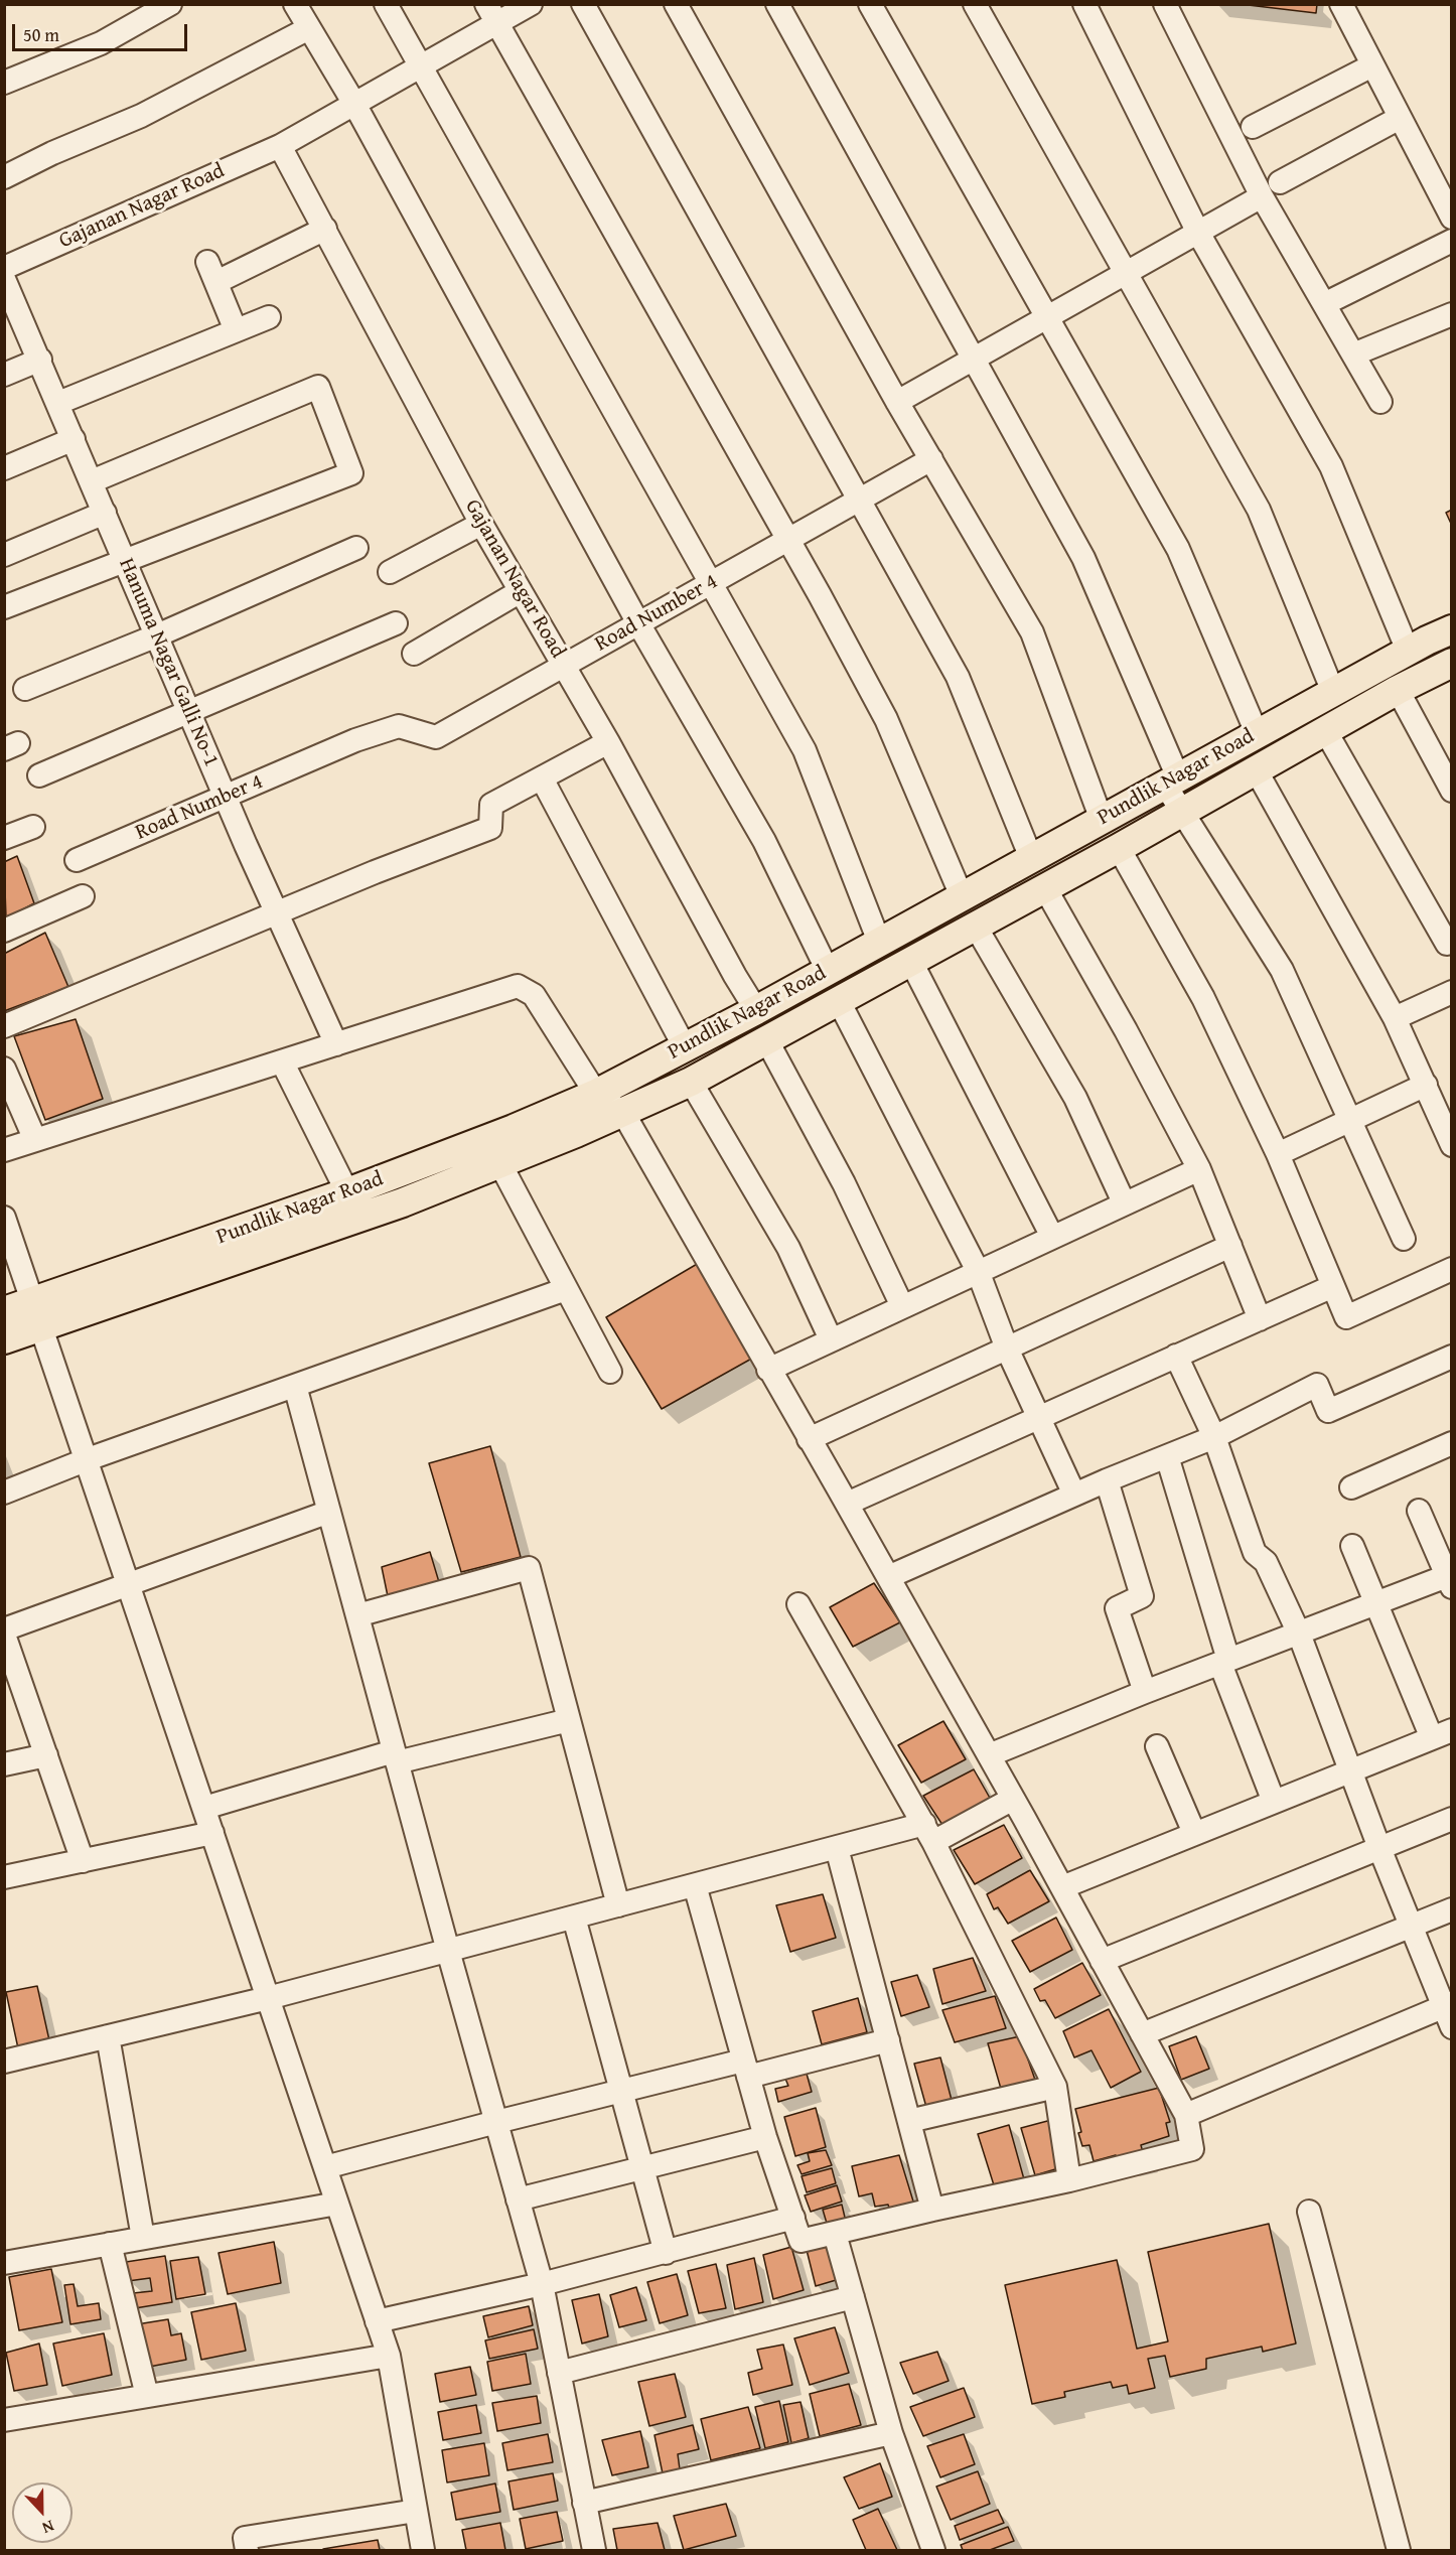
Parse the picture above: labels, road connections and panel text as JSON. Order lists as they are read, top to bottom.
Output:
{
  "streets": {
    "main road": ["Pundlik Nagar Road"],
    "street": ["Gajanan Nagar Road", "Road Number 4", "Hanuma Nagar Galli No-1"]
  },
  "crossings": [
    ["Gajanan Nagar Road", "Road Number 4"],
    ["Gajanan Nagar Road", "Pundlik Nagar Road"],
    ["Road Number 4", "Hanuma Nagar Galli No-1"]
  ],
  "scale_bar": "50 m",
  "north": "bottom"
}
